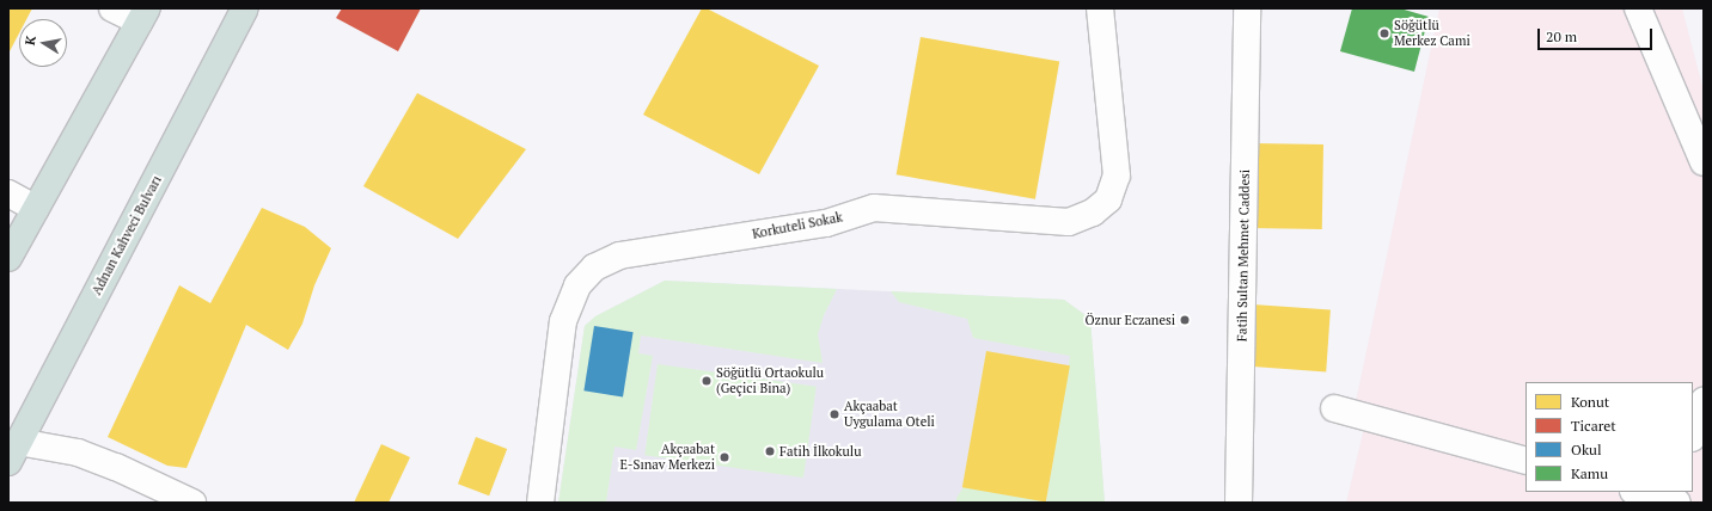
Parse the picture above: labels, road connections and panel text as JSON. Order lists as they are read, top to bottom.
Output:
{
  "streets": {
    "highway": ["Adnan Kahveci Bulvarı"],
    "street": ["Korkuteli Sokak", "Fatih Sultan Mehmet Caddesi"]
  },
  "places": [
    "Söğütlü Merkez Cami",
    "Öznur Eczanesi",
    "Söğütlü Ortaokulu (Geçici Bina)",
    "Akçaabat Uygulama Oteli",
    "Fatih İlkokulu",
    "Akçaabat E-Sınav Merkezi"
  ],
  "legend": [
    "Konut",
    "Ticaret",
    "Okul",
    "Kamu"
  ],
  "scale_bar": "20 m",
  "north": "left"
}
